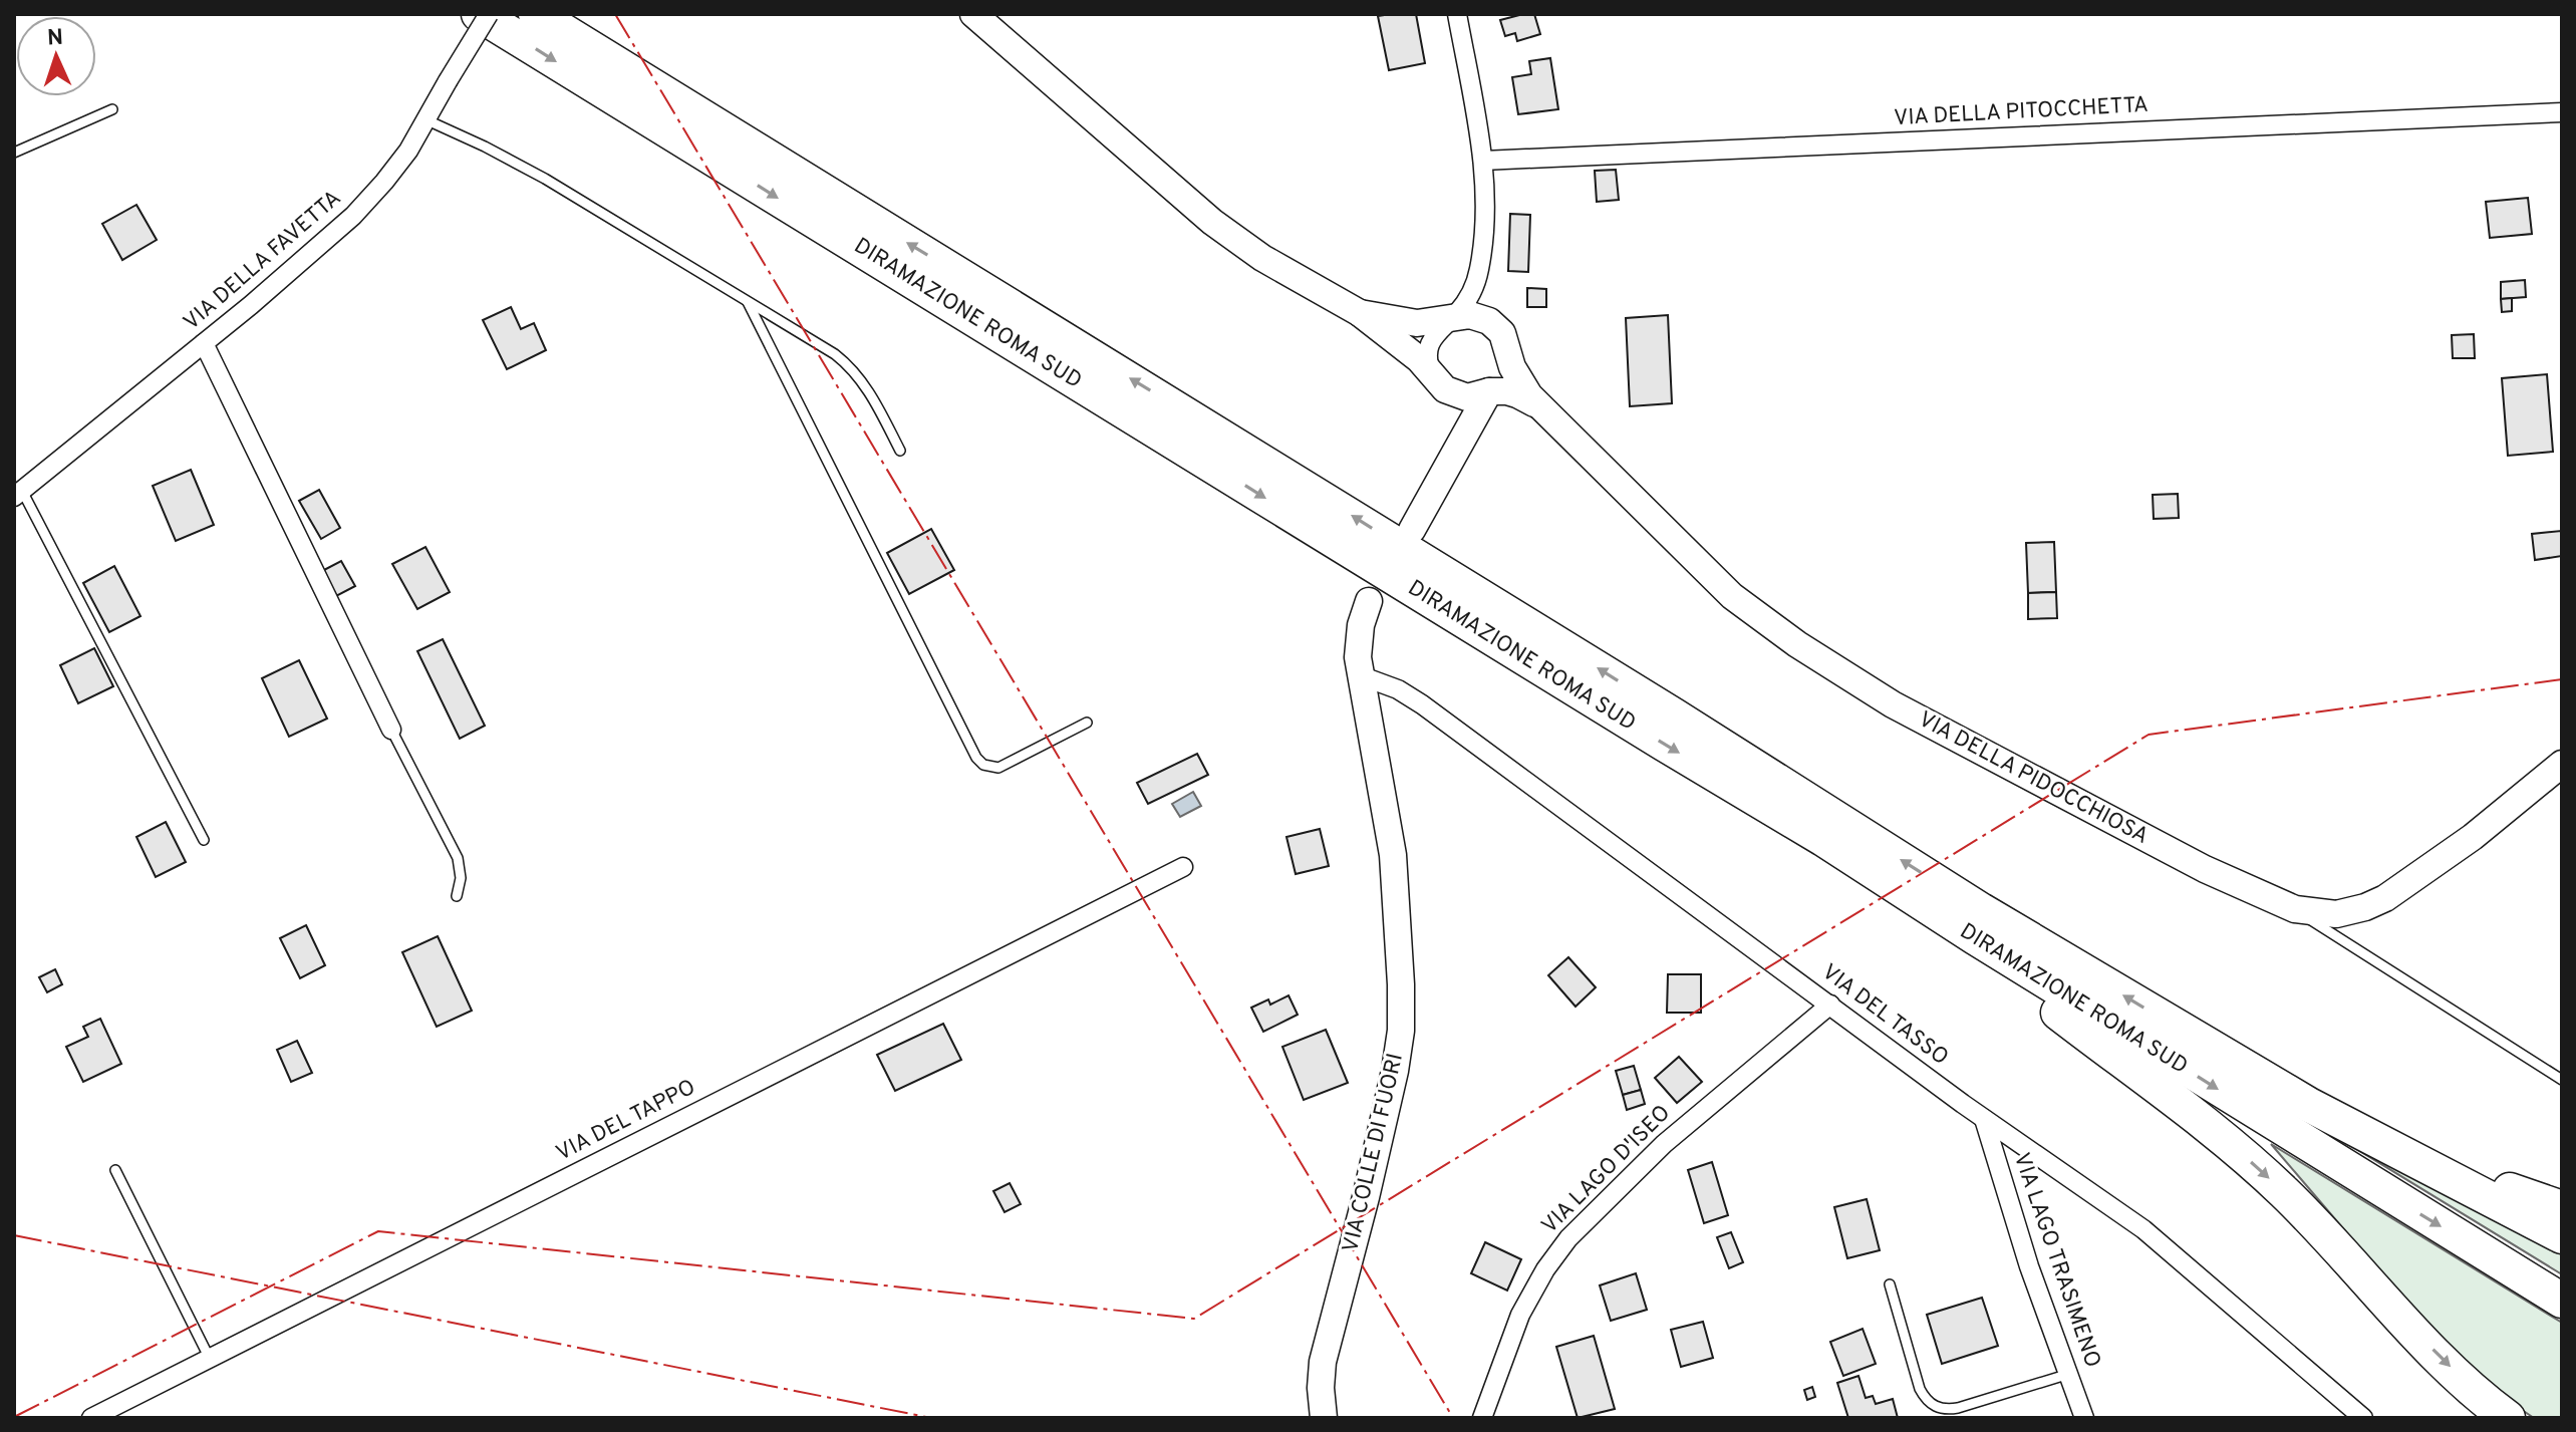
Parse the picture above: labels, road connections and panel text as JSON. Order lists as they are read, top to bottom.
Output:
{
  "streets": {
    "highway": ["DIRAMAZIONE ROMA SUD"],
    "street": [
      "VIA DELLA PITOCCHETTA",
      "VIA DELLA FAVETTA",
      "VIA DELLA PIDOCCHIOSA",
      "VIA DEL TASSO",
      "VIA DEL TAPPO",
      "VIA COLLE DI FUORI",
      "VIA LAGO D'ISEO",
      "VIA LAGO TRASIMENO"
    ]
  },
  "crossings": [
    ["VIA DEL TASSO", "VIA COLLE DI FUORI"],
    ["VIA DEL TASSO", "VIA LAGO D'ISEO"],
    ["VIA DEL TASSO", "VIA LAGO TRASIMENO"]
  ],
  "north": "top"
}
